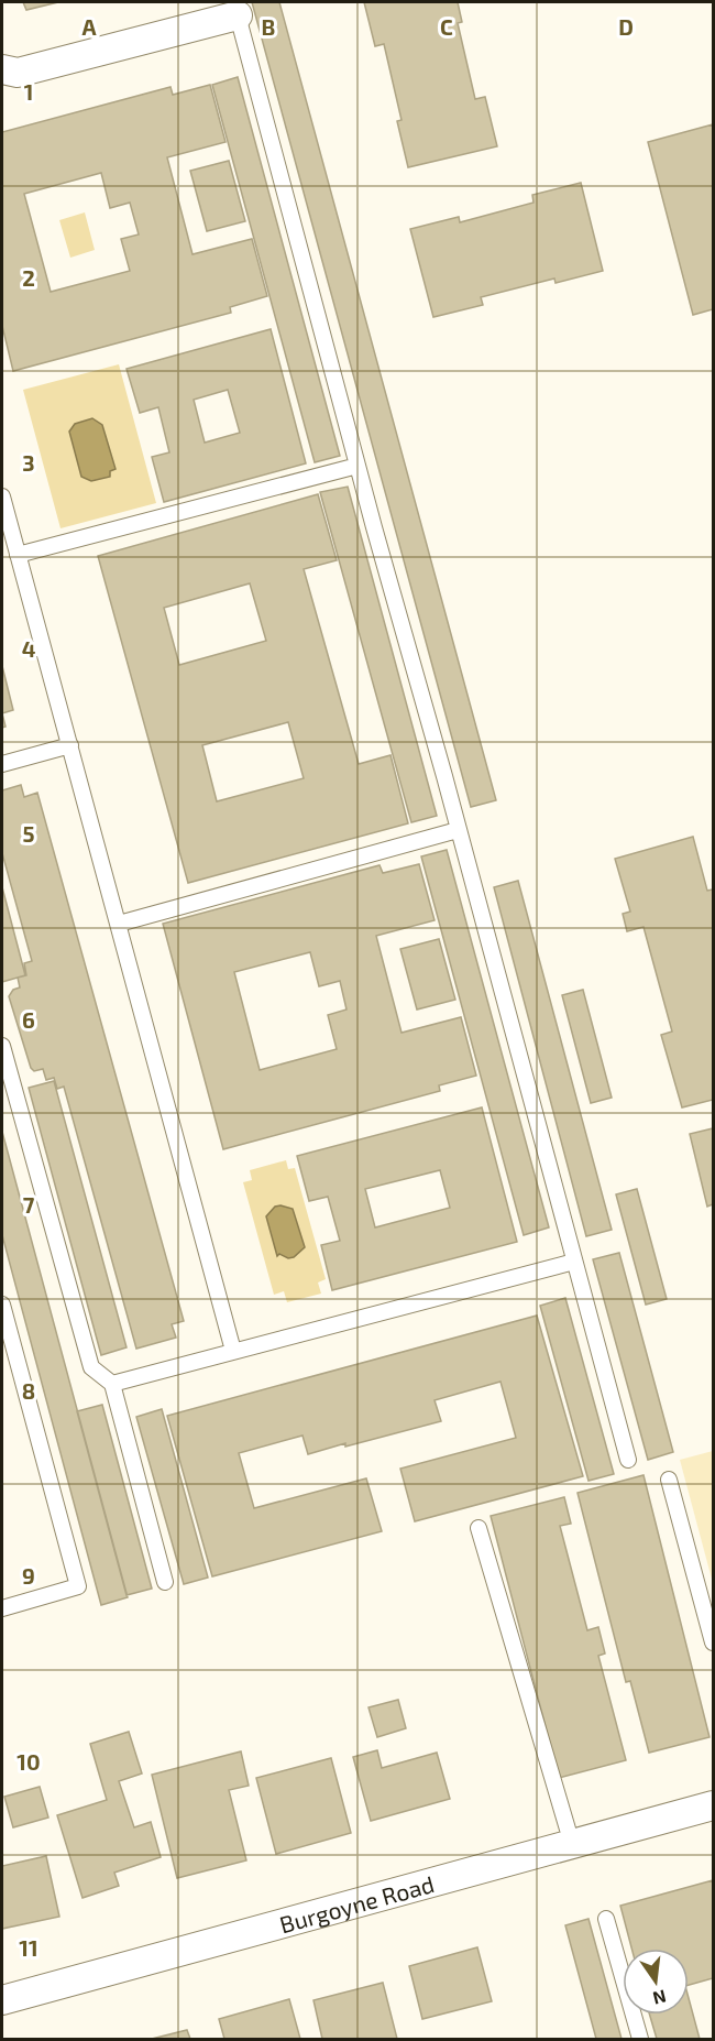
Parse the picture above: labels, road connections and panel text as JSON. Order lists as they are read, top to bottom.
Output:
{
  "streets": {
    "street": ["Burgoyne Road"]
  },
  "north": "bottom",
  "grid": {
    "columns": [
      "A",
      "B",
      "C",
      "D"
    ],
    "rows": [
      "1",
      "2",
      "3",
      "4",
      "5",
      "6",
      "7",
      "8",
      "9",
      "10",
      "11"
    ]
  }
}
